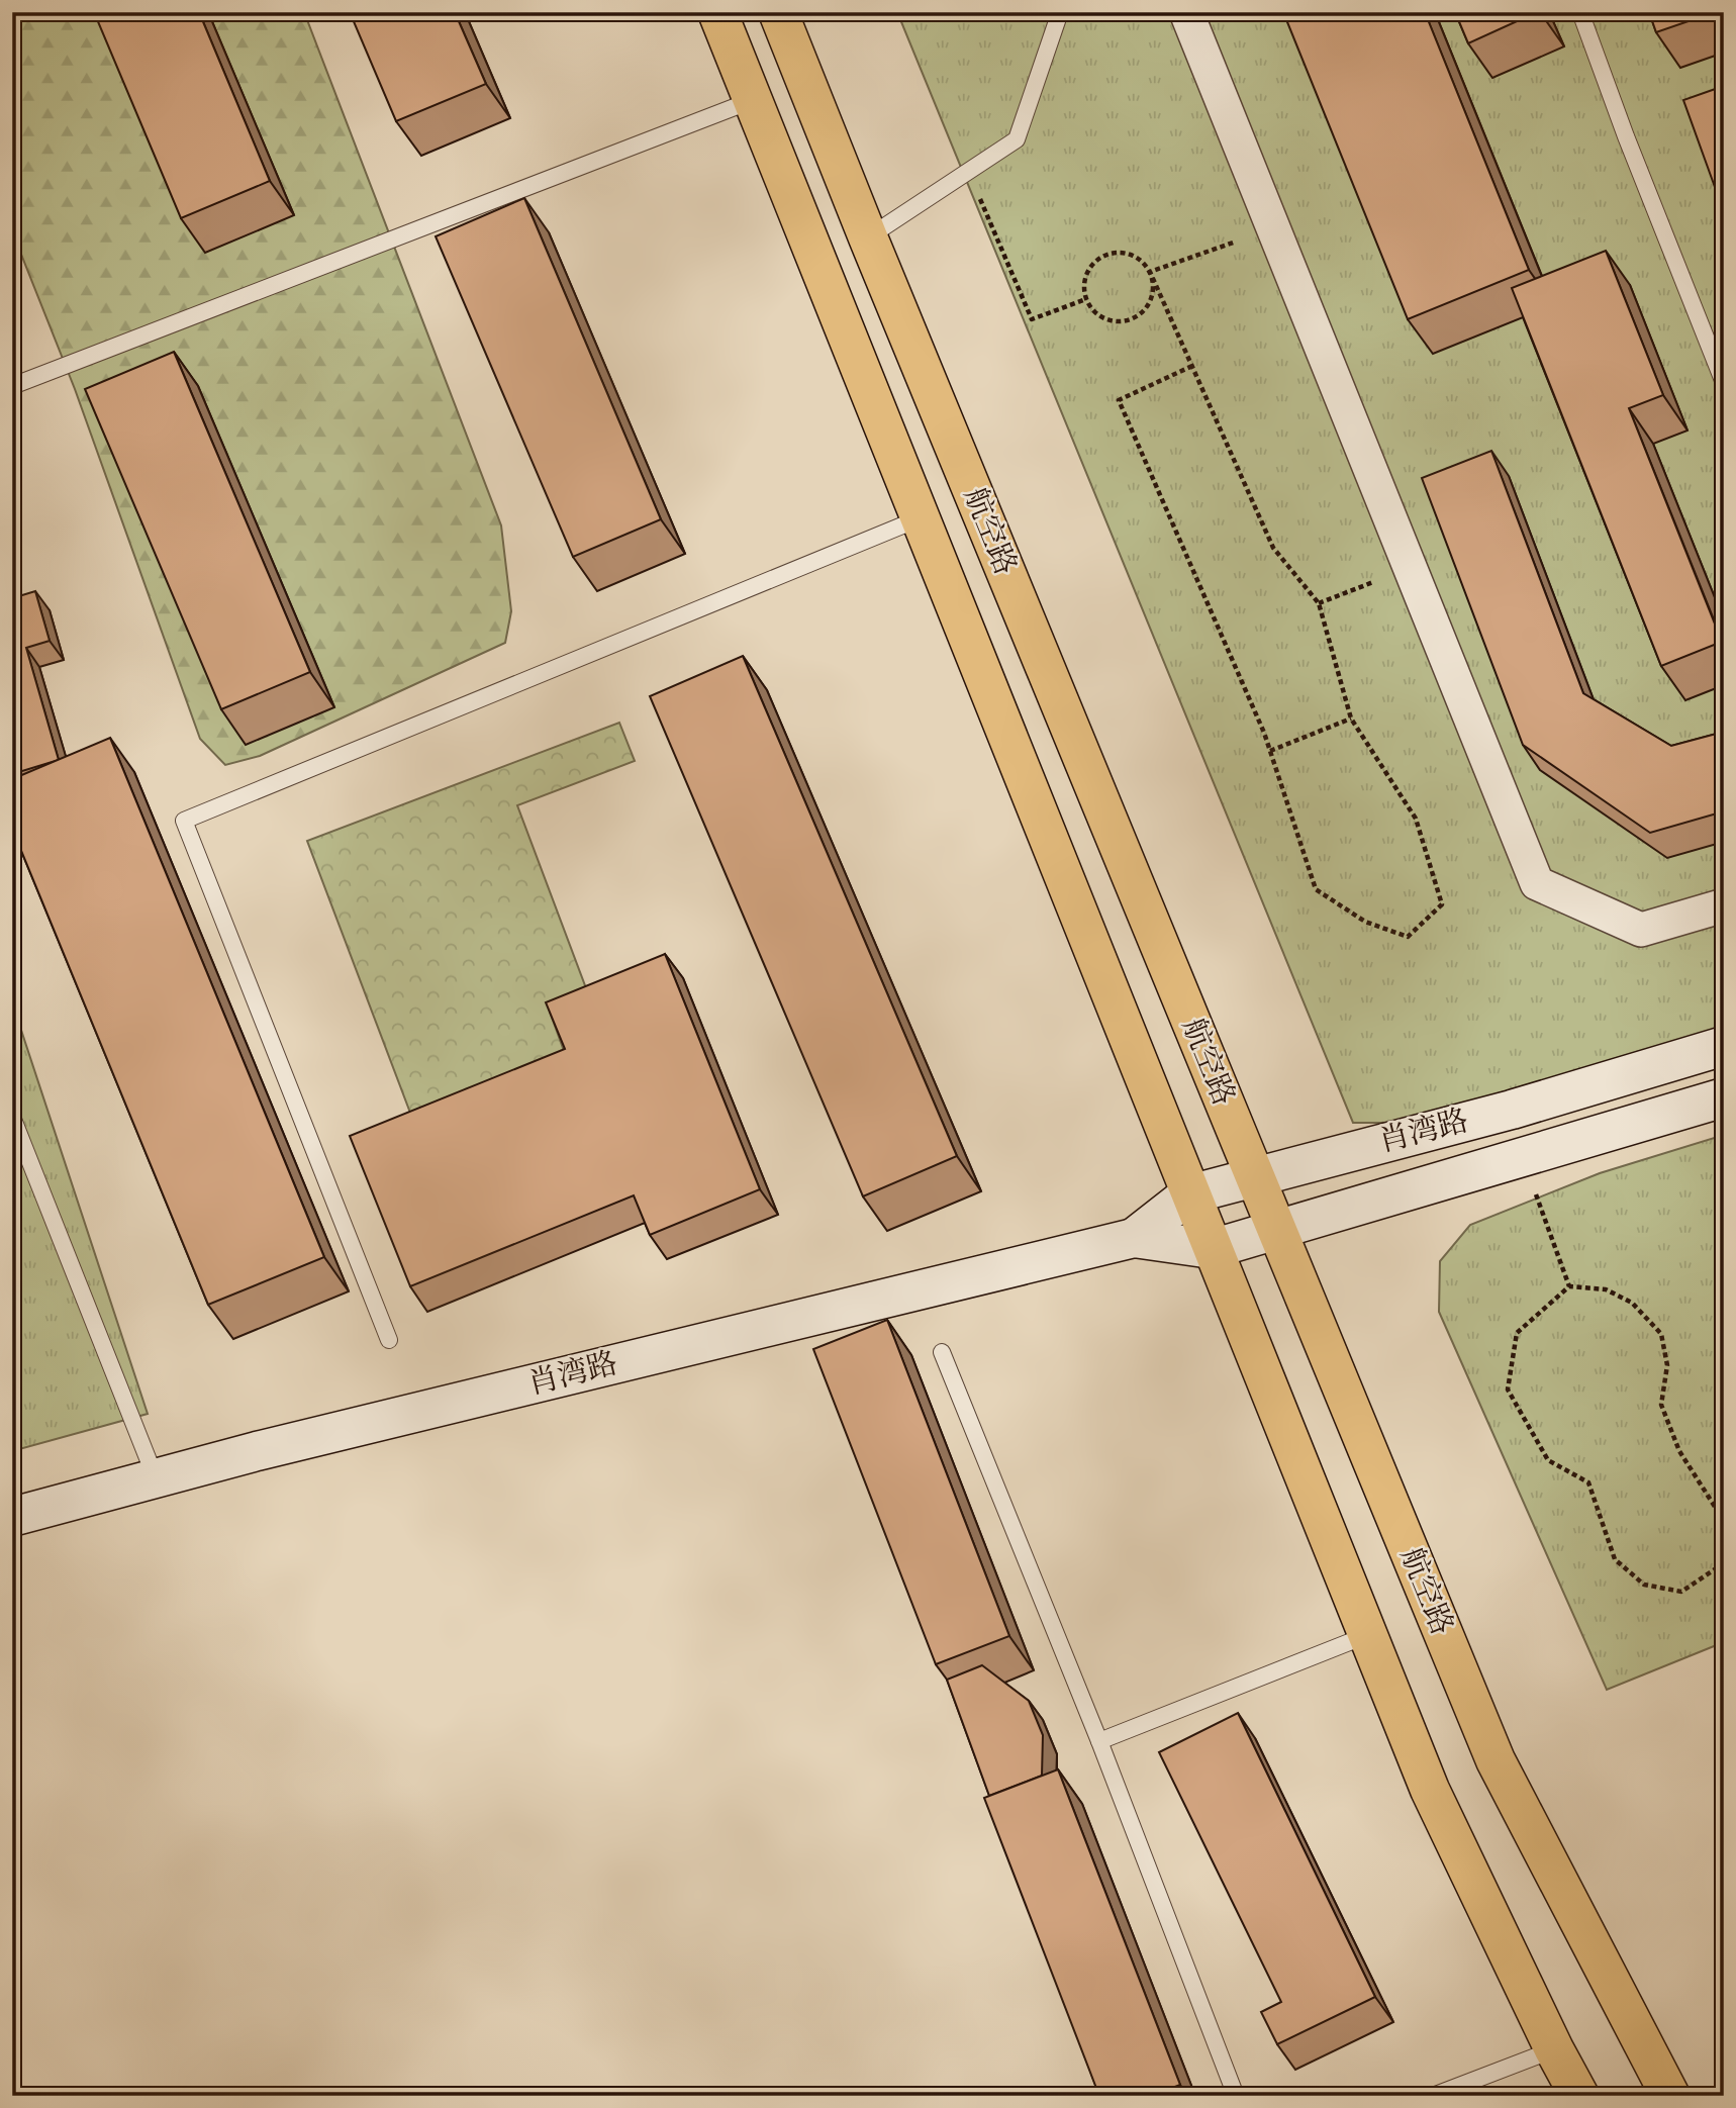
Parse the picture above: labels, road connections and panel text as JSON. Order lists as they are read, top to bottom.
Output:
{
  "streets": {
    "main road": ["航空路"],
    "street": ["肖湾路"]
  },
  "crossings": [
    ["航空路", "肖湾路"]
  ]
}
